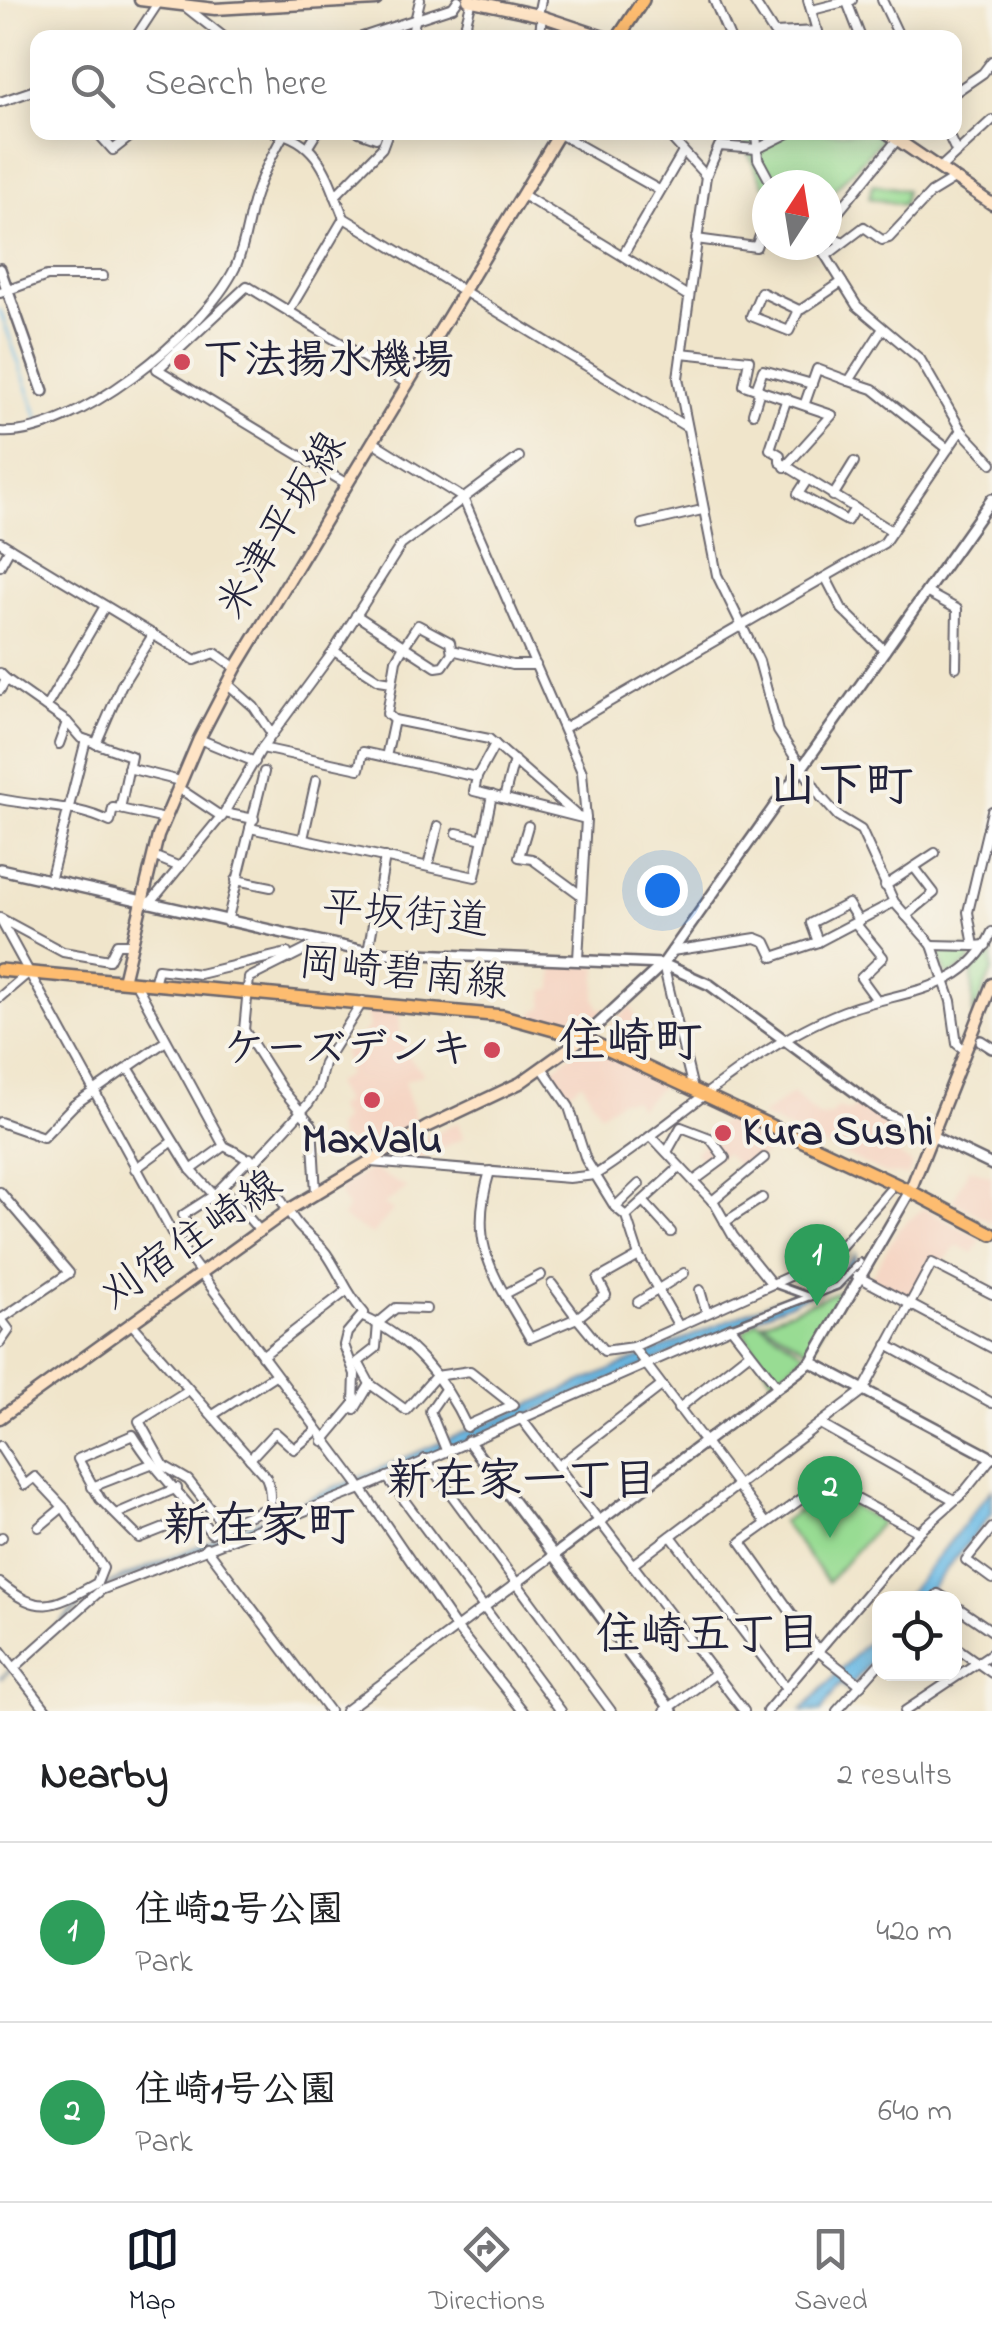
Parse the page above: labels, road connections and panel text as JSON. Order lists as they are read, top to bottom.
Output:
{
  "streets": {
    "main road": ["米津平坂線", "岡崎碧南線", "刈宿住崎線"],
    "street": ["平坂街道"]
  },
  "crossings": [
    ["米津平坂線", "平坂街道"],
    ["米津平坂線", "岡崎碧南線"],
    ["岡崎碧南線", "刈宿住崎線"]
  ],
  "districts": [
    "山下町",
    "住崎町",
    "新在家一丁目",
    "新在家町",
    "住崎五丁目"
  ],
  "places": [
    "下法揚水機場",
    "ケーズデンキ",
    "MaxValu",
    "Kura Sushi"
  ],
  "north": "top",
  "page": {
    "search": "Search here",
    "pins": ["1", "2"],
    "heading": ["Nearby", "2 results"],
    "list": [
      {
        "mark": "1",
        "name": "住崎2号公園",
        "note": "Park",
        "value": "420 m"
      },
      {
        "mark": "2",
        "name": "住崎1号公園",
        "note": "Park",
        "value": "640 m"
      }
    ],
    "nav": ["Map", "Directions", "Saved"]
  }
}
